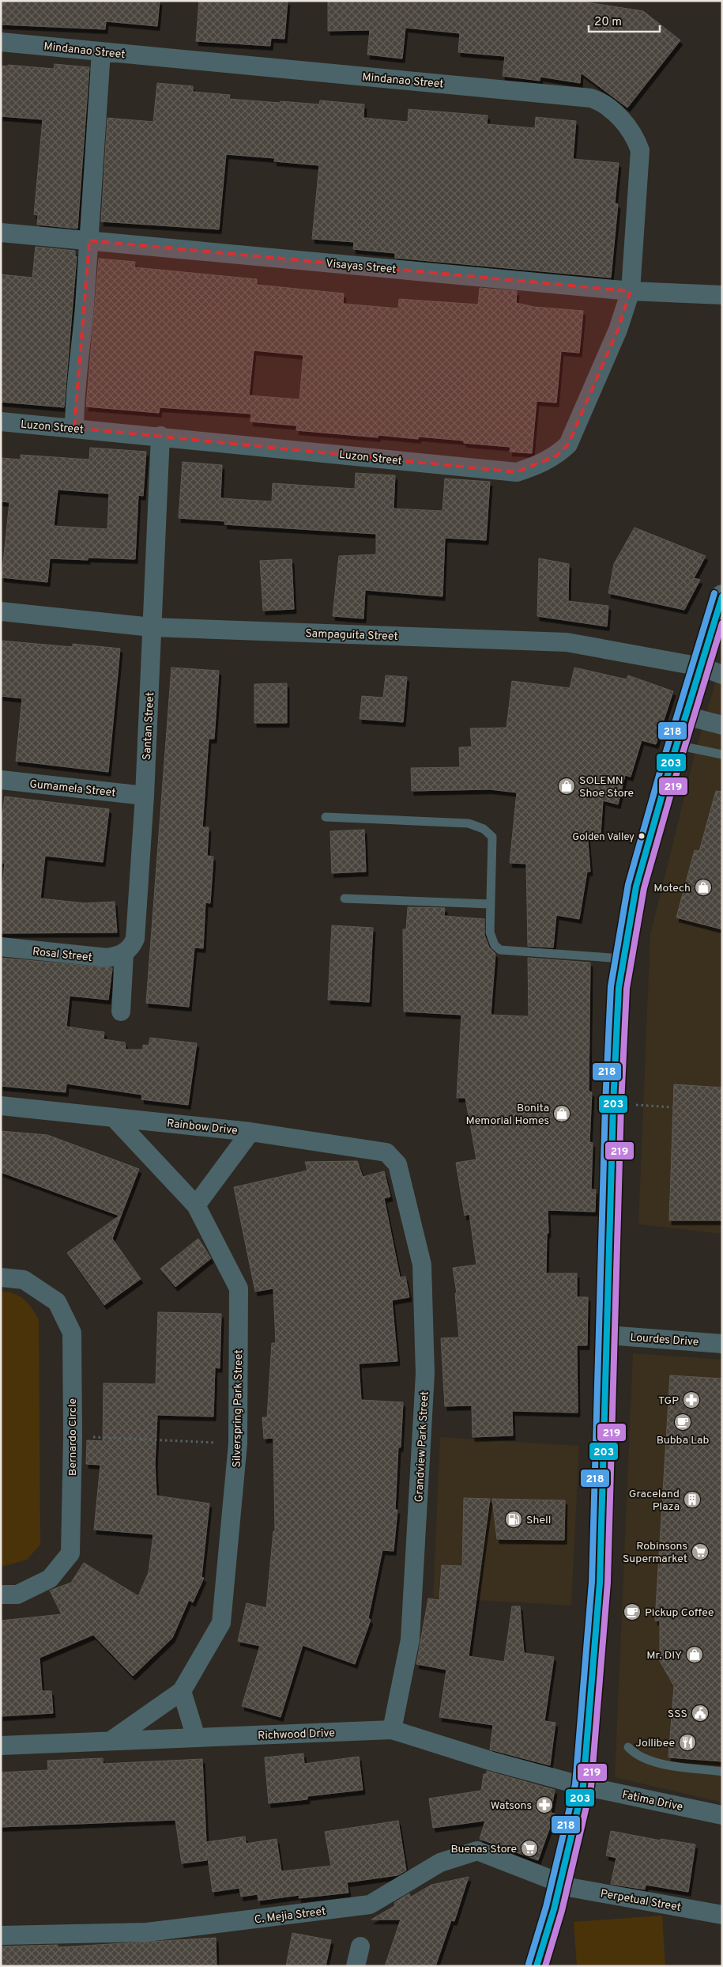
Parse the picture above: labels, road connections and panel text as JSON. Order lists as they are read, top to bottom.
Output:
{
  "streets": {
    "street": [
      "Mindanao Street",
      "Visayas Street",
      "Luzon Street",
      "Sampaguita Street",
      "Santan Street",
      "Gumamela Street",
      "Rosal Street",
      "Rainbow Drive",
      "Lourdes Drive",
      "Silverspring Park Street",
      "Bernardo Circle",
      "Grandview Park Street",
      "Richwood Drive",
      "Fatima Drive",
      "Perpetual Street",
      "C. Mejia Street"
    ]
  },
  "crossings": [
    ["Mindanao Street", "Visayas Street"],
    ["Mindanao Street", "Luzon Street"],
    ["Visayas Street", "Luzon Street"],
    ["Luzon Street", "Santan Street"],
    ["Sampaguita Street", "Santan Street"],
    ["Santan Street", "Gumamela Street"],
    ["Santan Street", "Rosal Street"],
    ["Rainbow Drive", "Silverspring Park Street"],
    ["Rainbow Drive", "Grandview Park Street"],
    ["Silverspring Park Street", "Richwood Drive"],
    ["Grandview Park Street", "Richwood Drive"],
    ["Richwood Drive", "Fatima Drive"],
    ["Perpetual Street", "C. Mejia Street"]
  ],
  "places": {
    "shop": [
      "SOLEMN Shoe Store",
      "Motech",
      "Bonita Memorial Homes",
      "Mr. DIY"
    ],
    "other": ["Golden Valley"],
    "pharmacy": ["TGP", "Watsons"],
    "cafe": ["Bubba Lab", "Pickup Coffee"],
    "building": ["Graceland Plaza"],
    "fuel station": ["Shell"],
    "supermarket": ["Robinsons Supermarket", "Buenas Store"],
    "public building": ["SSS"],
    "restaurant": ["Jollibee"]
  },
  "lines": ["transit line 218", "transit line 203", "transit line 219"],
  "scale_bar": "20 m"
}
